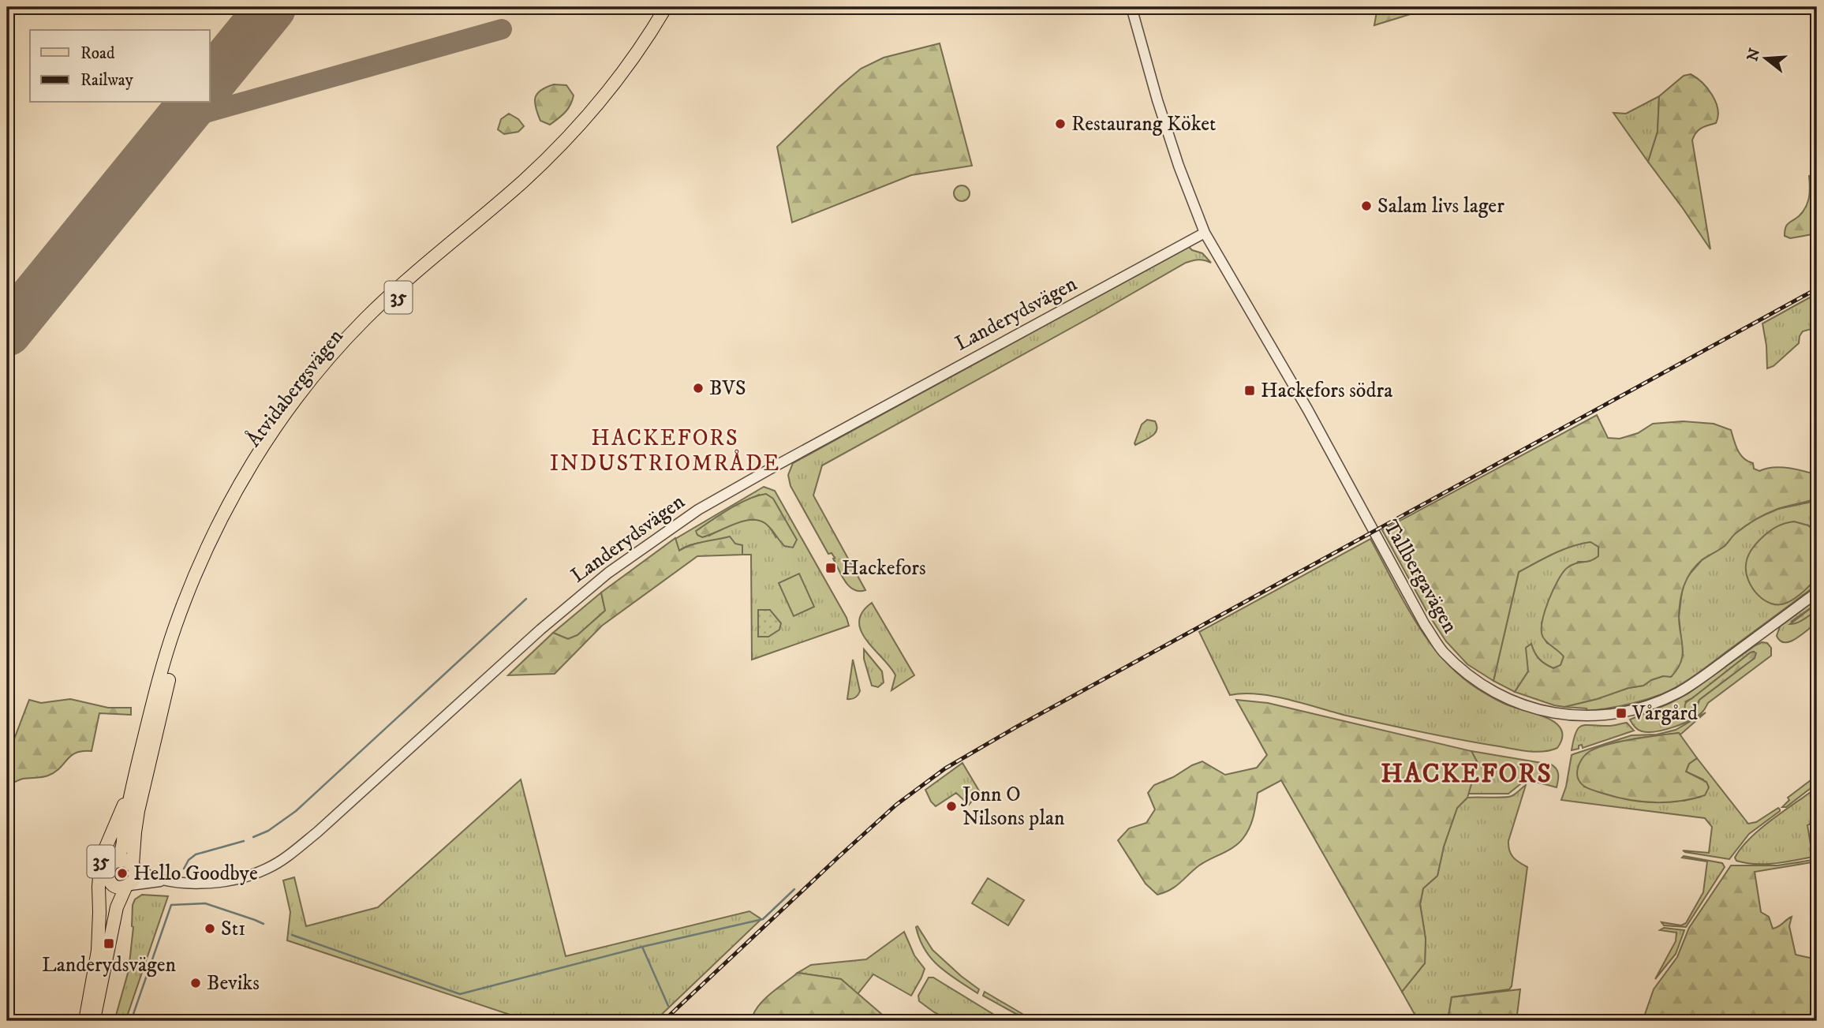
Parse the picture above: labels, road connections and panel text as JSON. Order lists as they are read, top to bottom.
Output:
{
  "streets": {
    "main road": ["35", "Åtvidabergsvägen"],
    "street": ["Landerydsvägen", "Tallbergavägen"]
  },
  "crossings": [
    ["35", "Landerydsvägen"],
    ["35", "Åtvidabergsvägen"],
    ["Landerydsvägen", "Åtvidabergsvägen"],
    ["Landerydsvägen", "Tallbergavägen"]
  ],
  "districts": ["HACKEFORS INDUSTRIOMRÅDE", "HACKEFORS"],
  "places": {
    "other": [
      "Restaurang Köket",
      "Salam livs lager",
      "BVS",
      "Jonn O Nilsons plan",
      "Hello Goodbye",
      "St1",
      "Beviks"
    ],
    "transit": [
      "Hackefors södra",
      "Hackefors",
      "Vårgård",
      "Landerydsvägen"
    ]
  },
  "legend": ["Road", "Railway"],
  "north": "left"
}
